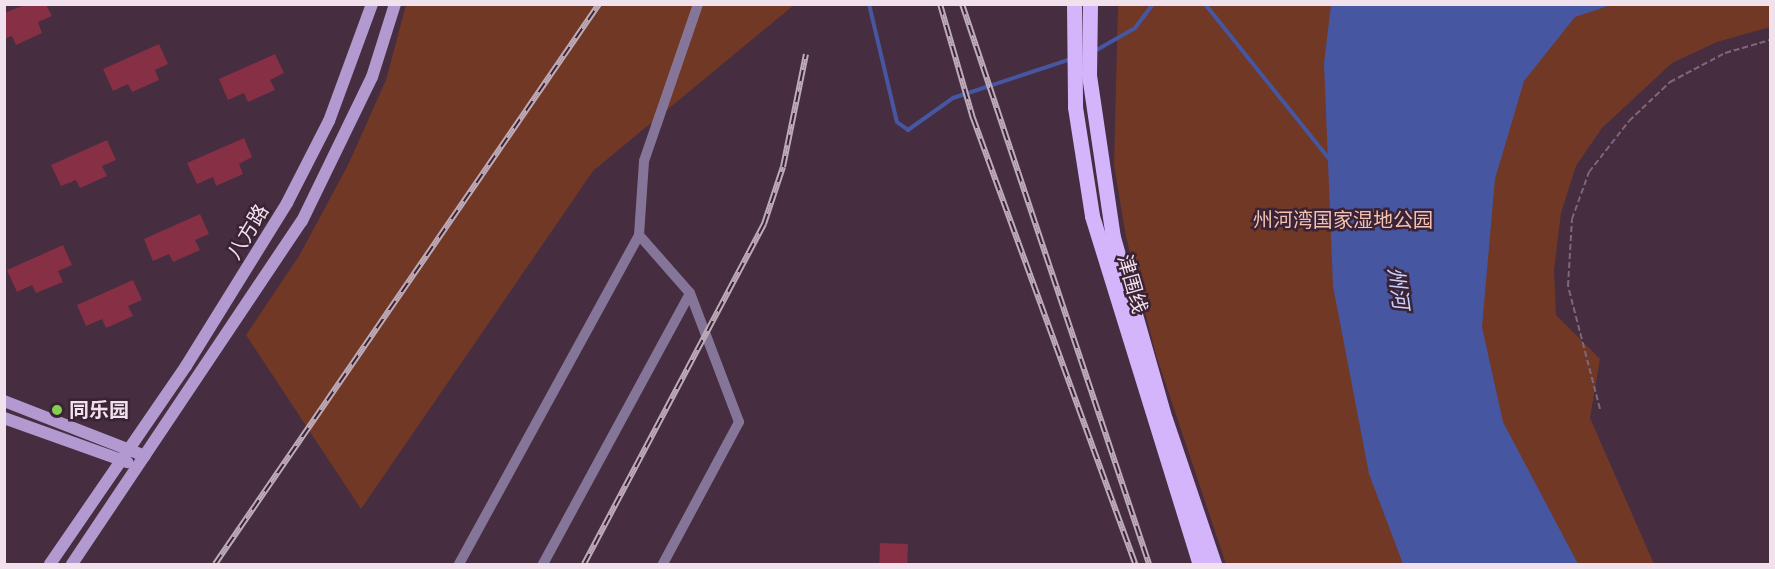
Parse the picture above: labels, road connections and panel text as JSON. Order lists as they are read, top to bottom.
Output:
{
  "streets": {
    "main road": ["八方路", "津围线"]
  },
  "water": ["州河"],
  "parks": ["州河湾国家湿地公园"],
  "places": ["同乐园"]
}
